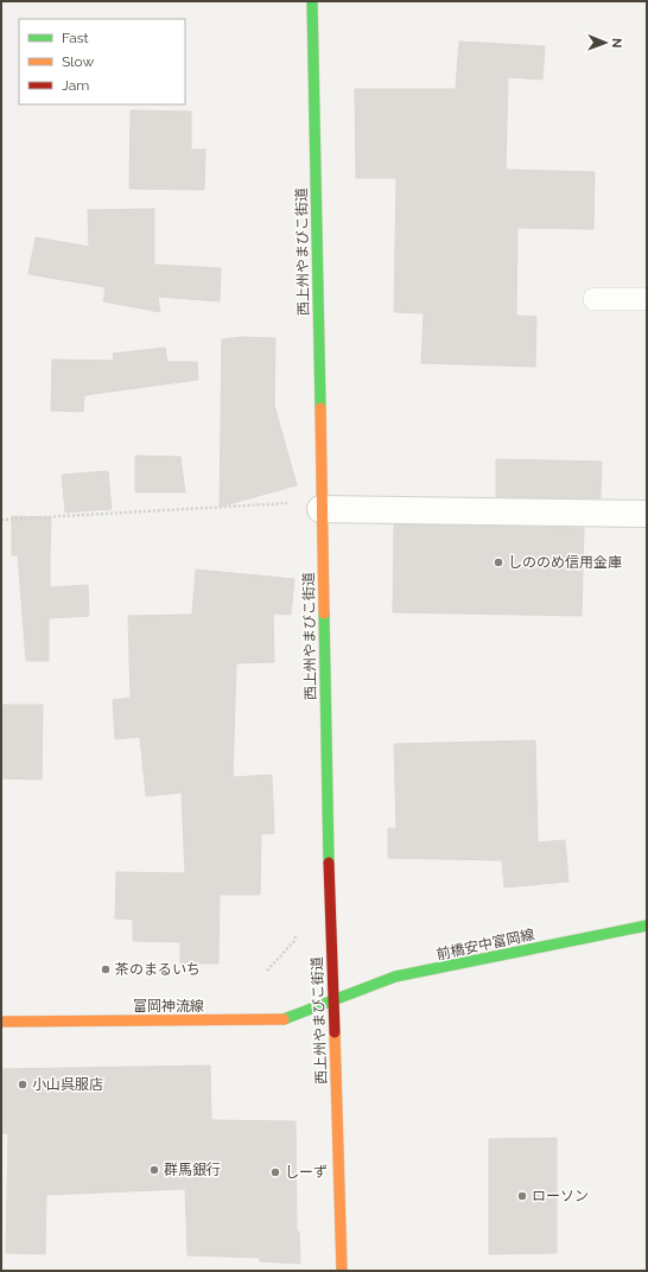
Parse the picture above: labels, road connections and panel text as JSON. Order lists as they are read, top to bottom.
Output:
{
  "streets": {
    "main road": ["西上州やまびこ街道", "前橋安中富岡線", "富岡神流線"]
  },
  "crossings": [
    ["西上州やまびこ街道", "前橋安中富岡線"],
    ["西上州やまびこ街道", "富岡神流線"],
    ["前橋安中富岡線", "富岡神流線"]
  ],
  "places": [
    "しののめ信用金庫",
    "茶のまるいち",
    "小山呉服店",
    "群馬銀行",
    "しーず",
    "ローソン"
  ],
  "legend": ["Fast", "Slow", "Jam"],
  "north": "right"
}
